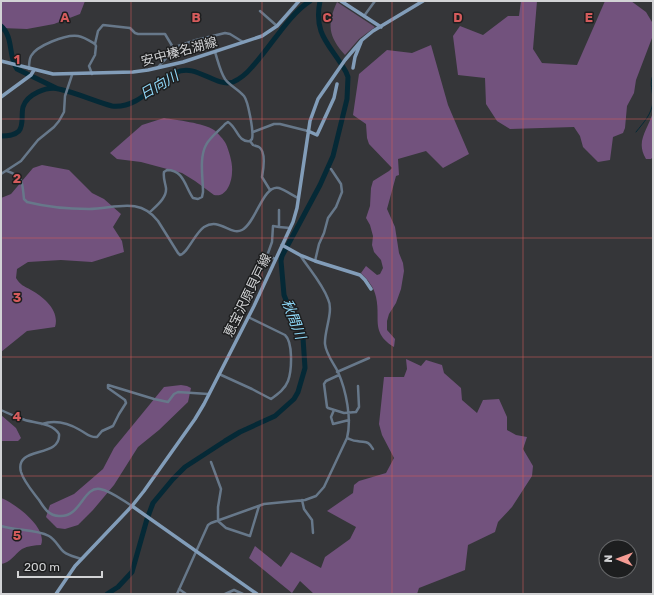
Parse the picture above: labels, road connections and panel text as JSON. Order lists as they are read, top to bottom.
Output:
{
  "streets": {
    "main road": ["安中榛名湖線", "恵宝沢原貝戸線"]
  },
  "water": ["日向川", "秋間川"],
  "scale_bar": "200 m",
  "north": "left",
  "grid": {
    "columns": [
      "A",
      "B",
      "C",
      "D",
      "E"
    ],
    "rows": [
      "1",
      "2",
      "3",
      "4",
      "5"
    ]
  }
}
